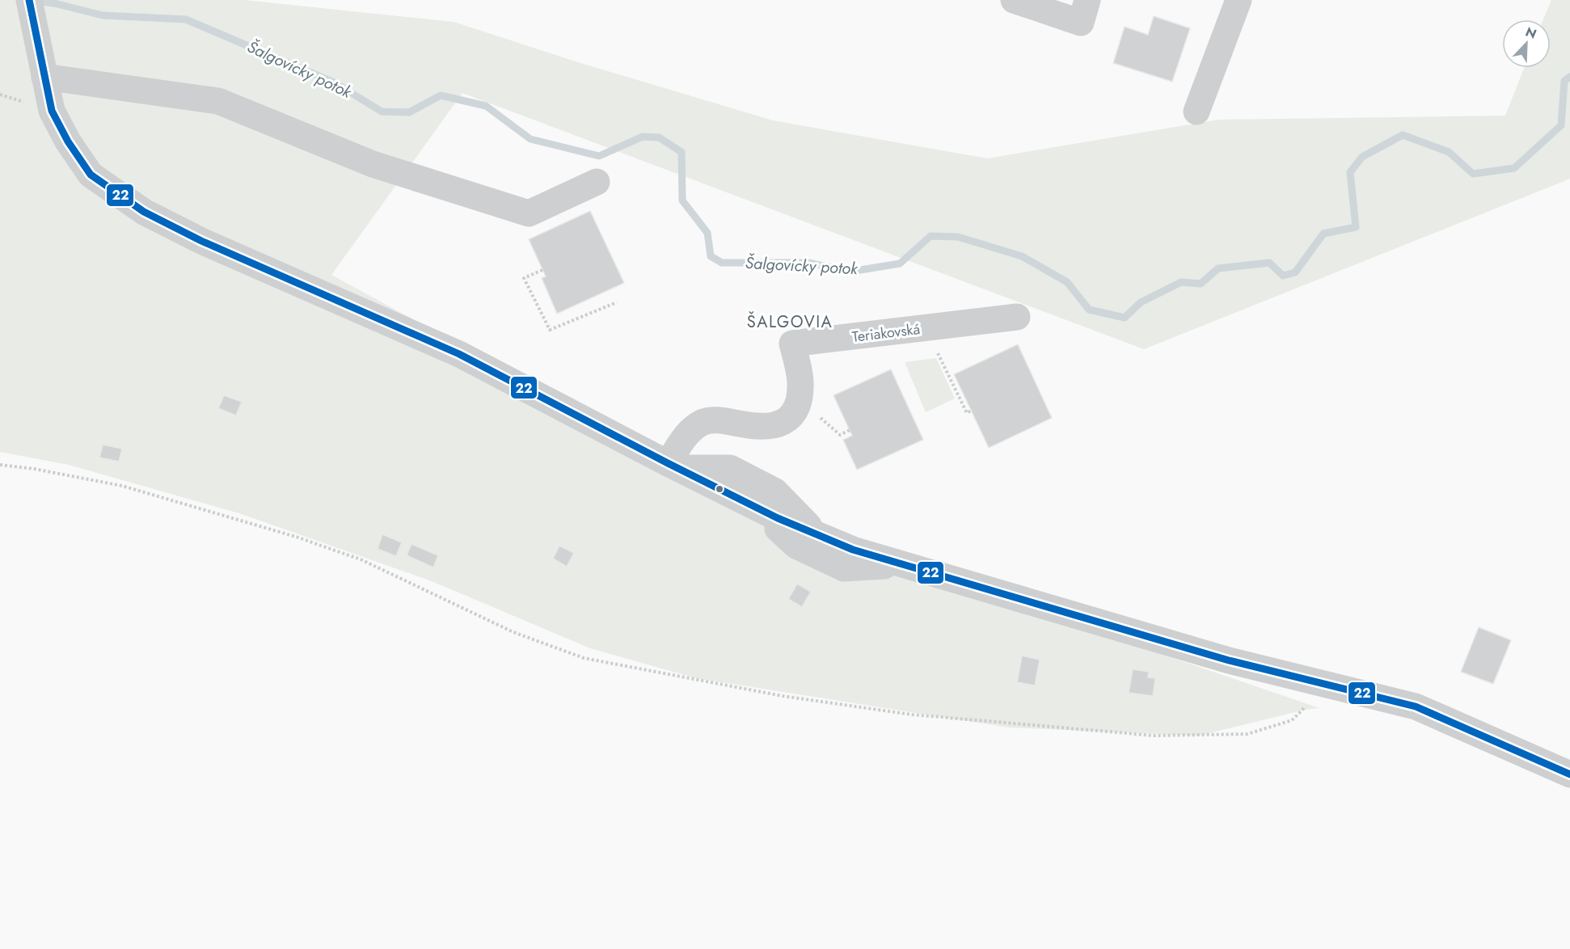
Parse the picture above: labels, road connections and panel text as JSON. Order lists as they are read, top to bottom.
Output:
{
  "streets": {
    "street": ["Teriakovská"]
  },
  "districts": ["ŠALGOVIA"],
  "water": ["Šalgovícky potok"],
  "lines": ["transit line 22"],
  "north": "top right"
}
